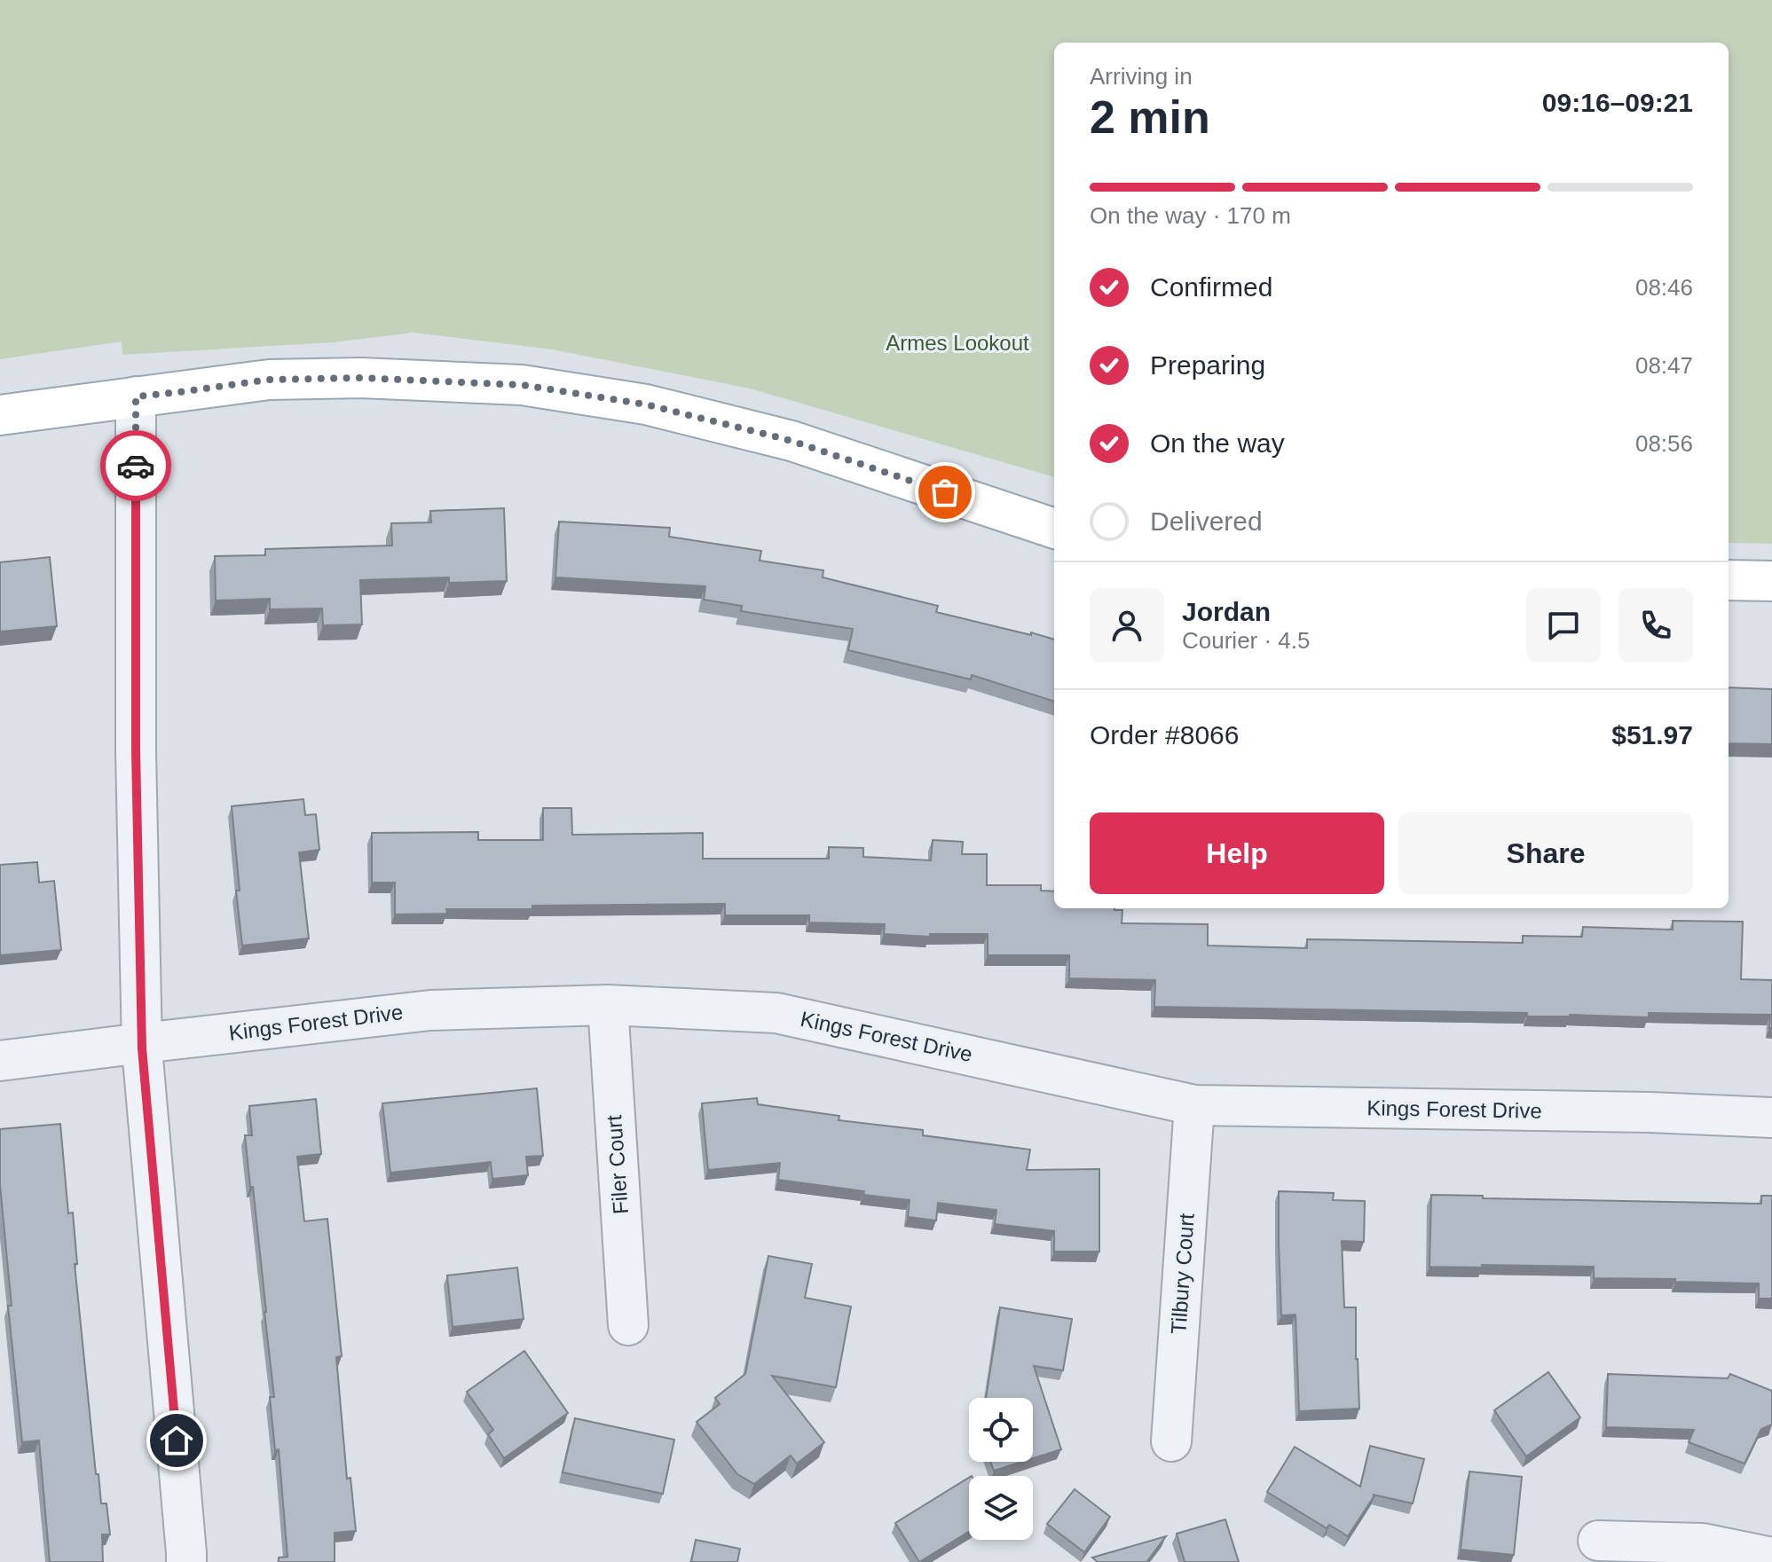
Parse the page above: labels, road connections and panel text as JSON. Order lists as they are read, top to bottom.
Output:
{
  "streets": {
    "street": ["Kings Forest Drive", "Filer Court", "Tilbury Court"]
  },
  "crossings": [
    ["Kings Forest Drive", "Filer Court"],
    ["Kings Forest Drive", "Tilbury Court"]
  ],
  "parks": ["Armes Lookout"],
  "page": {
    "heading": ["2 min", "Arriving in", "09:16–09:21"],
    "panel": [
      "Jordan",
      "Courier · 4.5",
      "Order #8066",
      "$51.97"
    ],
    "bar": "On the way · 170 m",
    "list": [
      ["Confirmed", "08:46"],
      ["Preparing", "08:47"],
      ["On the way", "08:56"],
      "Delivered"
    ],
    "buttons": ["Help", "Share"]
  }
}
